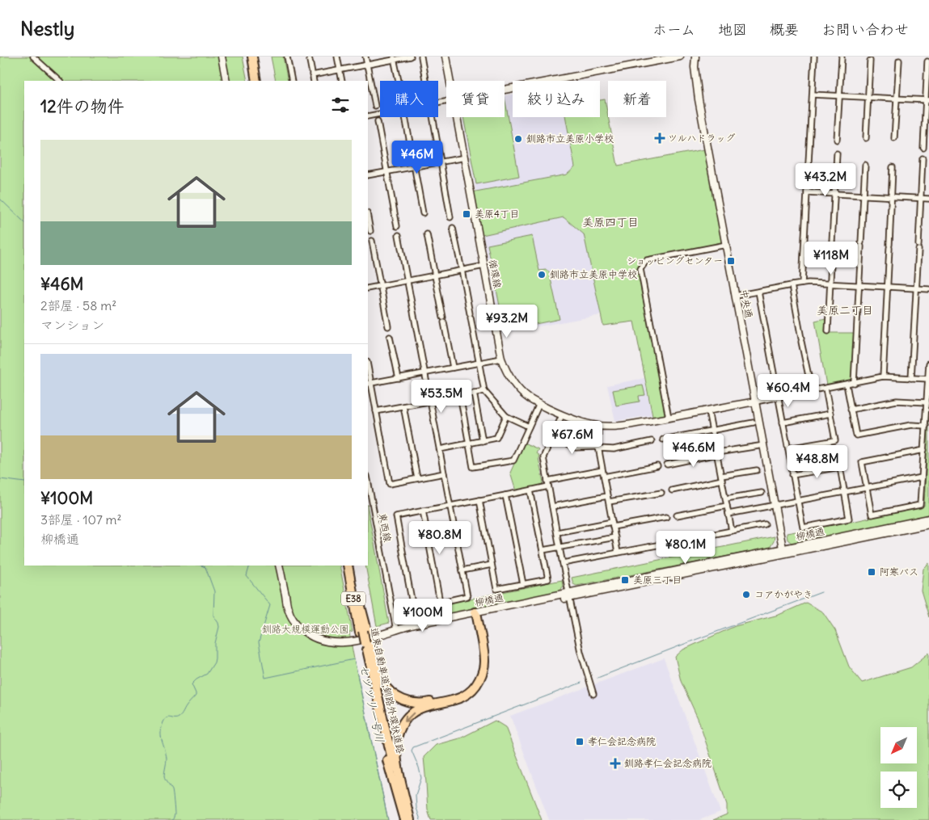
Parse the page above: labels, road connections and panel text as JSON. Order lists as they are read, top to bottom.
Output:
{
  "streets": {
    "highway": ["E38", "道東自動車道;釧路外環状道路"],
    "street": [
      "循環線",
      "中央通",
      "東西線",
      "柳橋通"
    ]
  },
  "crossings": [
    ["循環線", "中央通"],
    ["中央通", "柳橋通"],
    ["東西線", "柳橋通"]
  ],
  "districts": ["美原四丁目", "美原二丁目"],
  "water": ["セツツリ一号川"],
  "parks": ["釧路大規模運動公園"],
  "places": {
    "health": ["ツルハドラッグ", "釧路孝仁会記念病院"],
    "other": ["釧路市立美原小学校", "釧路市立美原中学校", "コアかがやき"],
    "transit": [
      "美原4丁目",
      "ショッピングセンター",
      "阿寒バス",
      "美原三丁目",
      "孝仁会記念病院"
    ]
  },
  "north": "bottom left",
  "page": {
    "header": "Nestly",
    "nav": [
      "ホーム",
      "地図",
      "概要",
      "お問い合わせ"
    ],
    "chip": [
      "購入",
      "賃貸",
      "絞り込み",
      "新着"
    ],
    "heading": "12件の物件",
    "list": [
      {
        "name": "¥46M",
        "note": "2部屋 · 58 m² · マンション"
      },
      {
        "name": "¥100M",
        "note": "3部屋 · 107 m² · 柳橋通"
      }
    ],
    "price": [
      "¥46M",
      "¥43.2M",
      "¥118M",
      "¥93.2M",
      "¥60.4M",
      "¥53.5M",
      "¥67.6M",
      "¥46.6M",
      "¥48.8M",
      "¥80.8M",
      "¥80.1M",
      "¥100M"
    ]
  }
}
